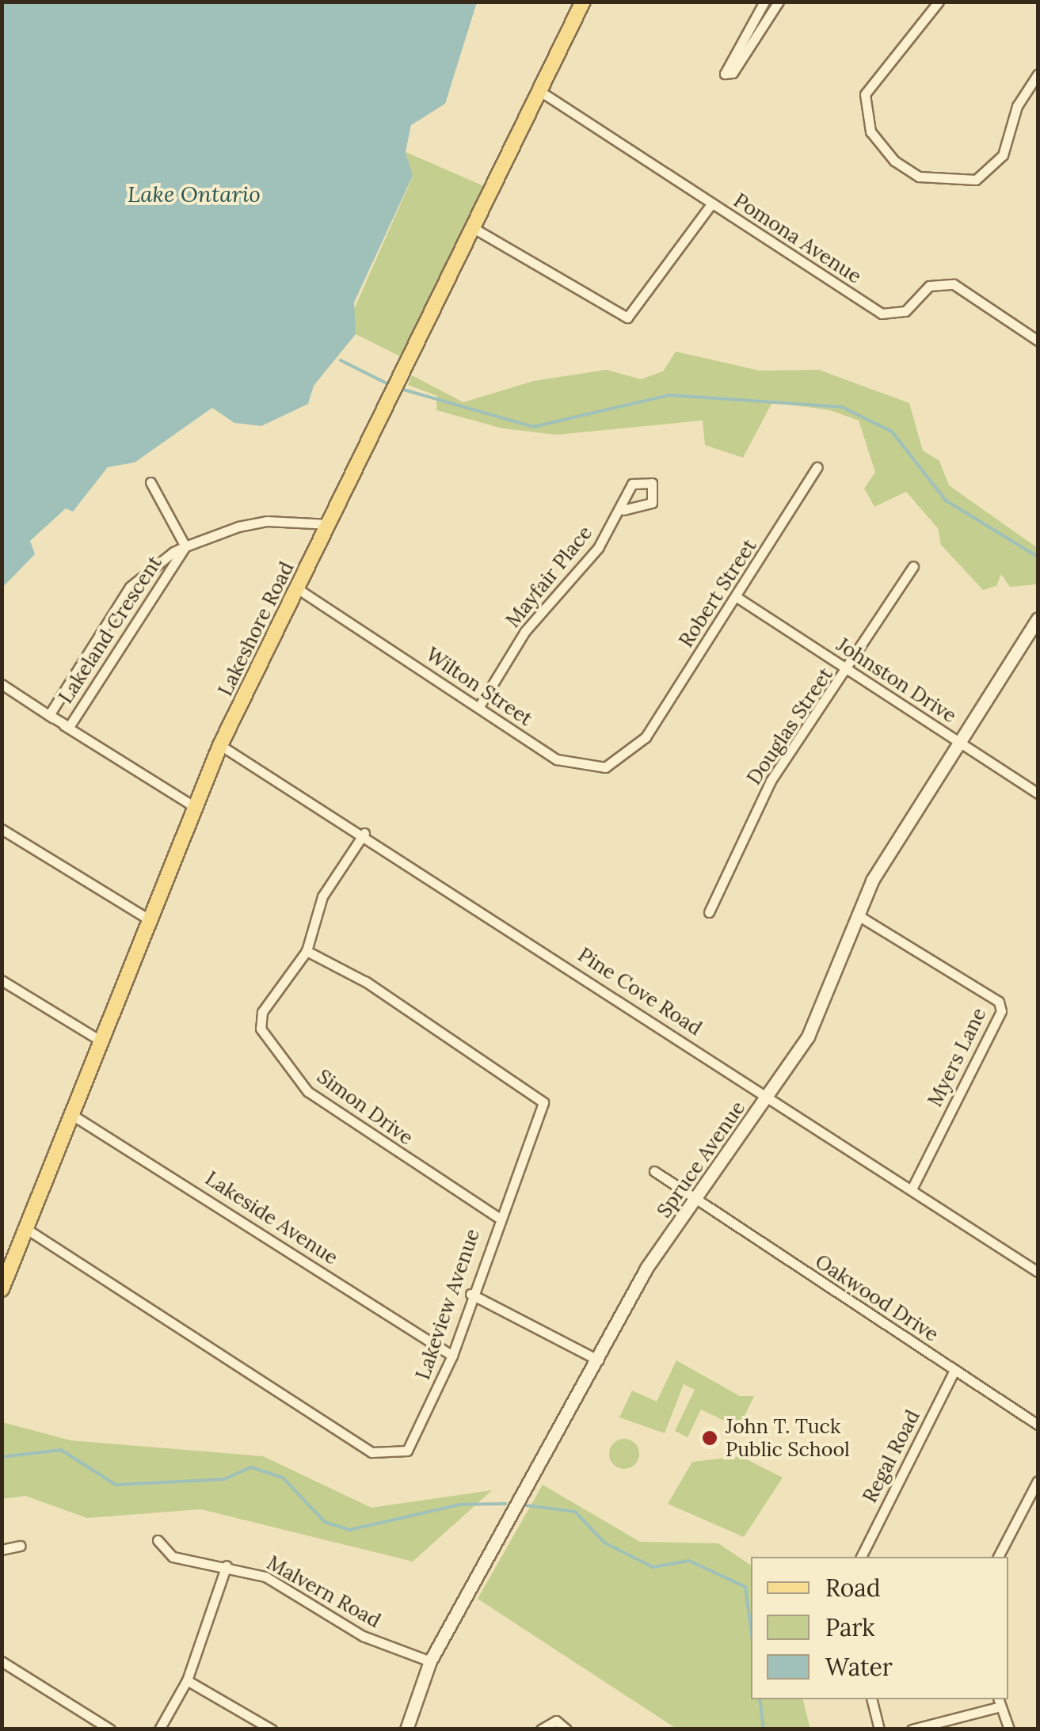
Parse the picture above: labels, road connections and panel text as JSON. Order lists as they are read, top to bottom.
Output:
{
  "streets": {
    "main road": ["Lakeshore Road"],
    "street": [
      "Pomona Avenue",
      "Mayfair Place",
      "Robert Street",
      "Lakeland Crescent",
      "Johnston Drive",
      "Wilton Street",
      "Douglas Street",
      "Pine Cove Road",
      "Myers Lane",
      "Simon Drive",
      "Spruce Avenue",
      "Lakeside Avenue",
      "Oakwood Drive",
      "Lakeview Avenue",
      "Regal Road",
      "Malvern Road"
    ]
  },
  "crossings": [
    ["Pomona Avenue", "Lakeshore Road"],
    ["Mayfair Place", "Wilton Street"],
    ["Robert Street", "Johnston Drive"],
    ["Robert Street", "Wilton Street"],
    ["Lakeshore Road", "Lakeland Crescent"],
    ["Lakeshore Road", "Wilton Street"],
    ["Lakeshore Road", "Pine Cove Road"],
    ["Lakeshore Road", "Lakeside Avenue"],
    ["Lakeshore Road", "Lakeview Avenue"],
    ["Johnston Drive", "Douglas Street"],
    ["Johnston Drive", "Spruce Avenue"],
    ["Pine Cove Road", "Myers Lane"],
    ["Pine Cove Road", "Simon Drive"],
    ["Pine Cove Road", "Spruce Avenue"],
    ["Myers Lane", "Spruce Avenue"],
    ["Simon Drive", "Lakeview Avenue"],
    ["Spruce Avenue", "Oakwood Drive"],
    ["Spruce Avenue", "Malvern Road"],
    ["Lakeside Avenue", "Lakeview Avenue"],
    ["Oakwood Drive", "Regal Road"]
  ],
  "water": ["Lake Ontario"],
  "places": ["John T. Tuck Public School"],
  "legend": ["Road", "Park", "Water"]
}
